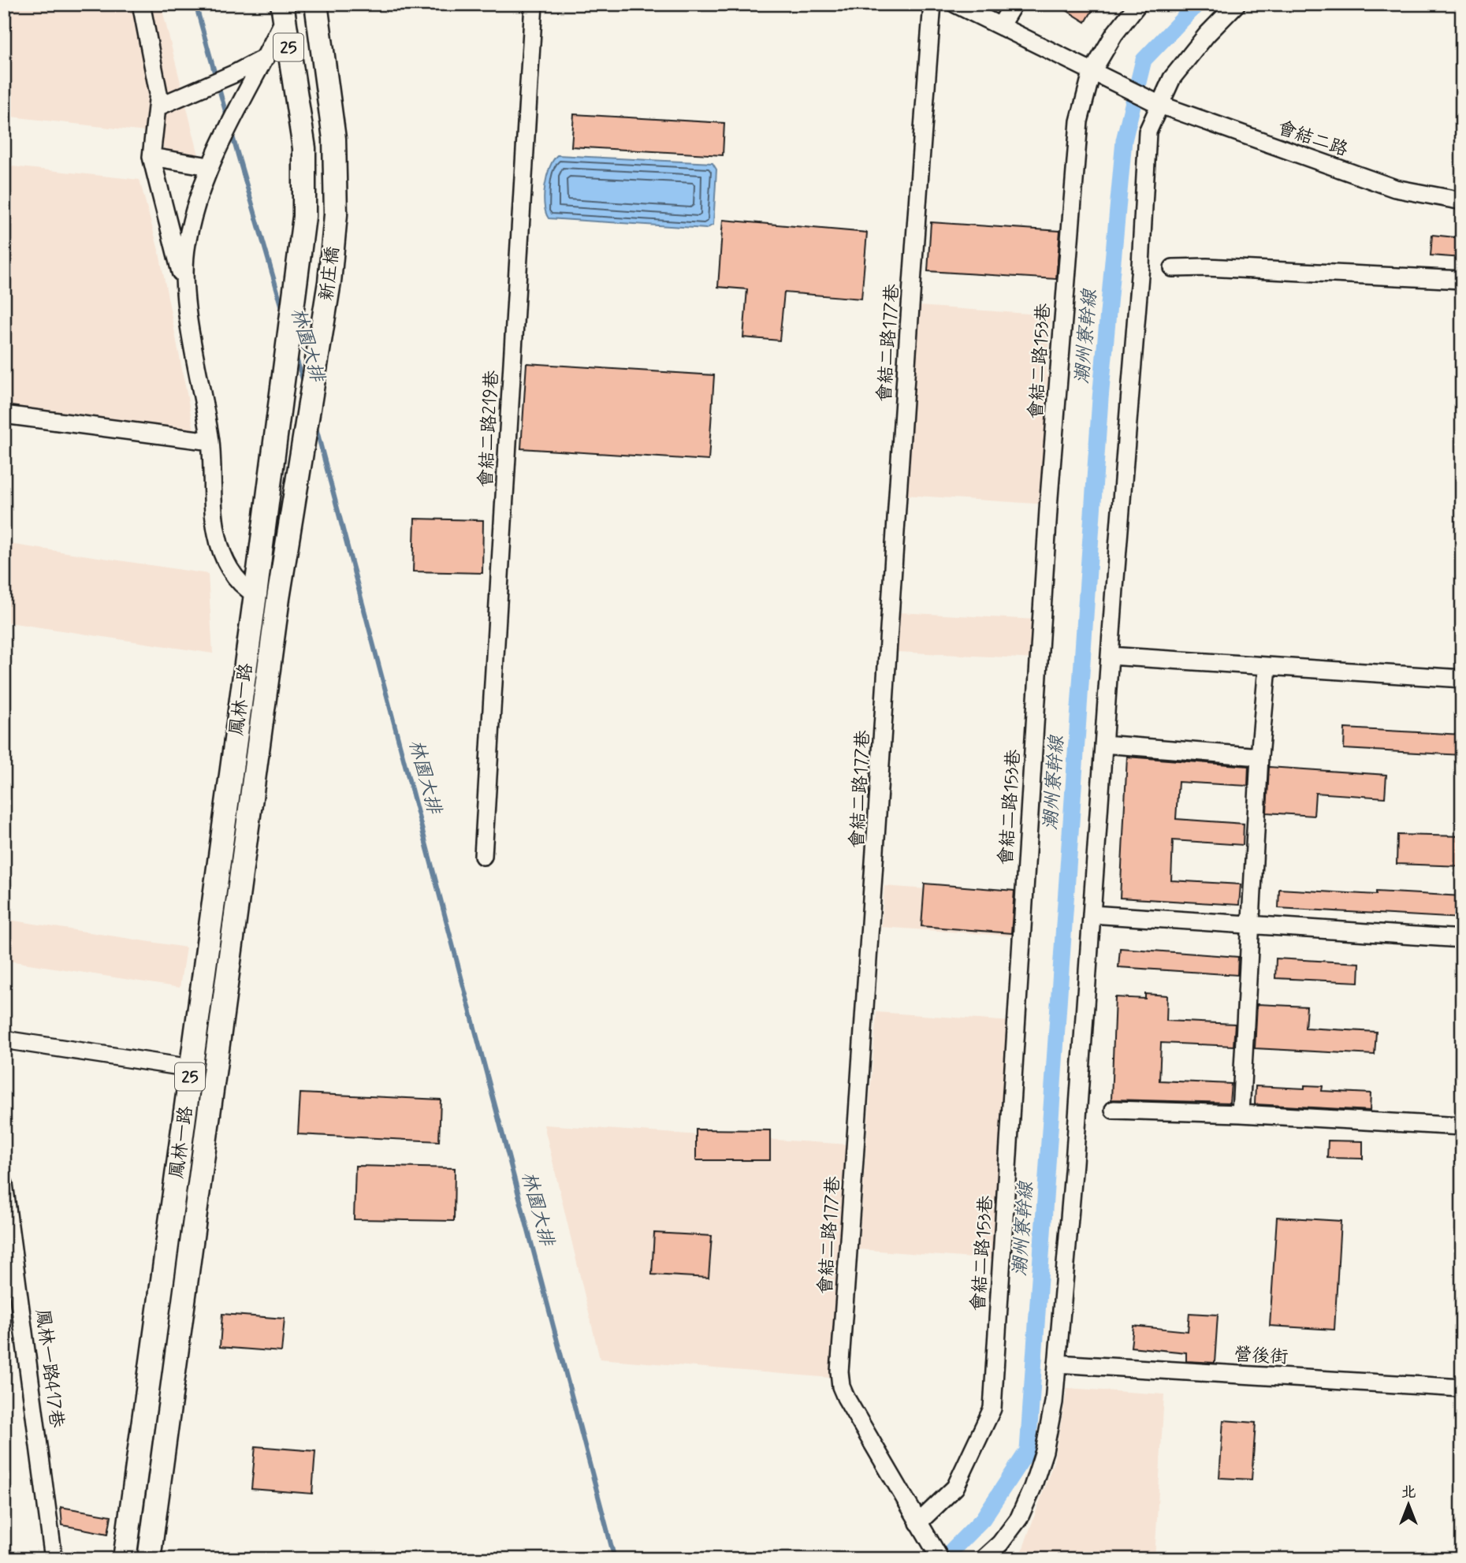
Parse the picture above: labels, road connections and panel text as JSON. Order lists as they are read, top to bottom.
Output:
{
  "streets": {
    "main road": ["25", "新庄橋", "鳳林一路"],
    "street": [
      "會結二路",
      "會結二路177巷",
      "會結二路153巷",
      "會結二路219巷",
      "營後街",
      "鳳林一路417巷"
    ]
  },
  "crossings": [
    ["會結二路", "會結二路153巷"],
    ["新庄橋", "鳳林一路"],
    ["會結二路177巷", "會結二路153巷"]
  ],
  "water": ["潮州寮幹線", "林園大排"],
  "north": "top"
}
